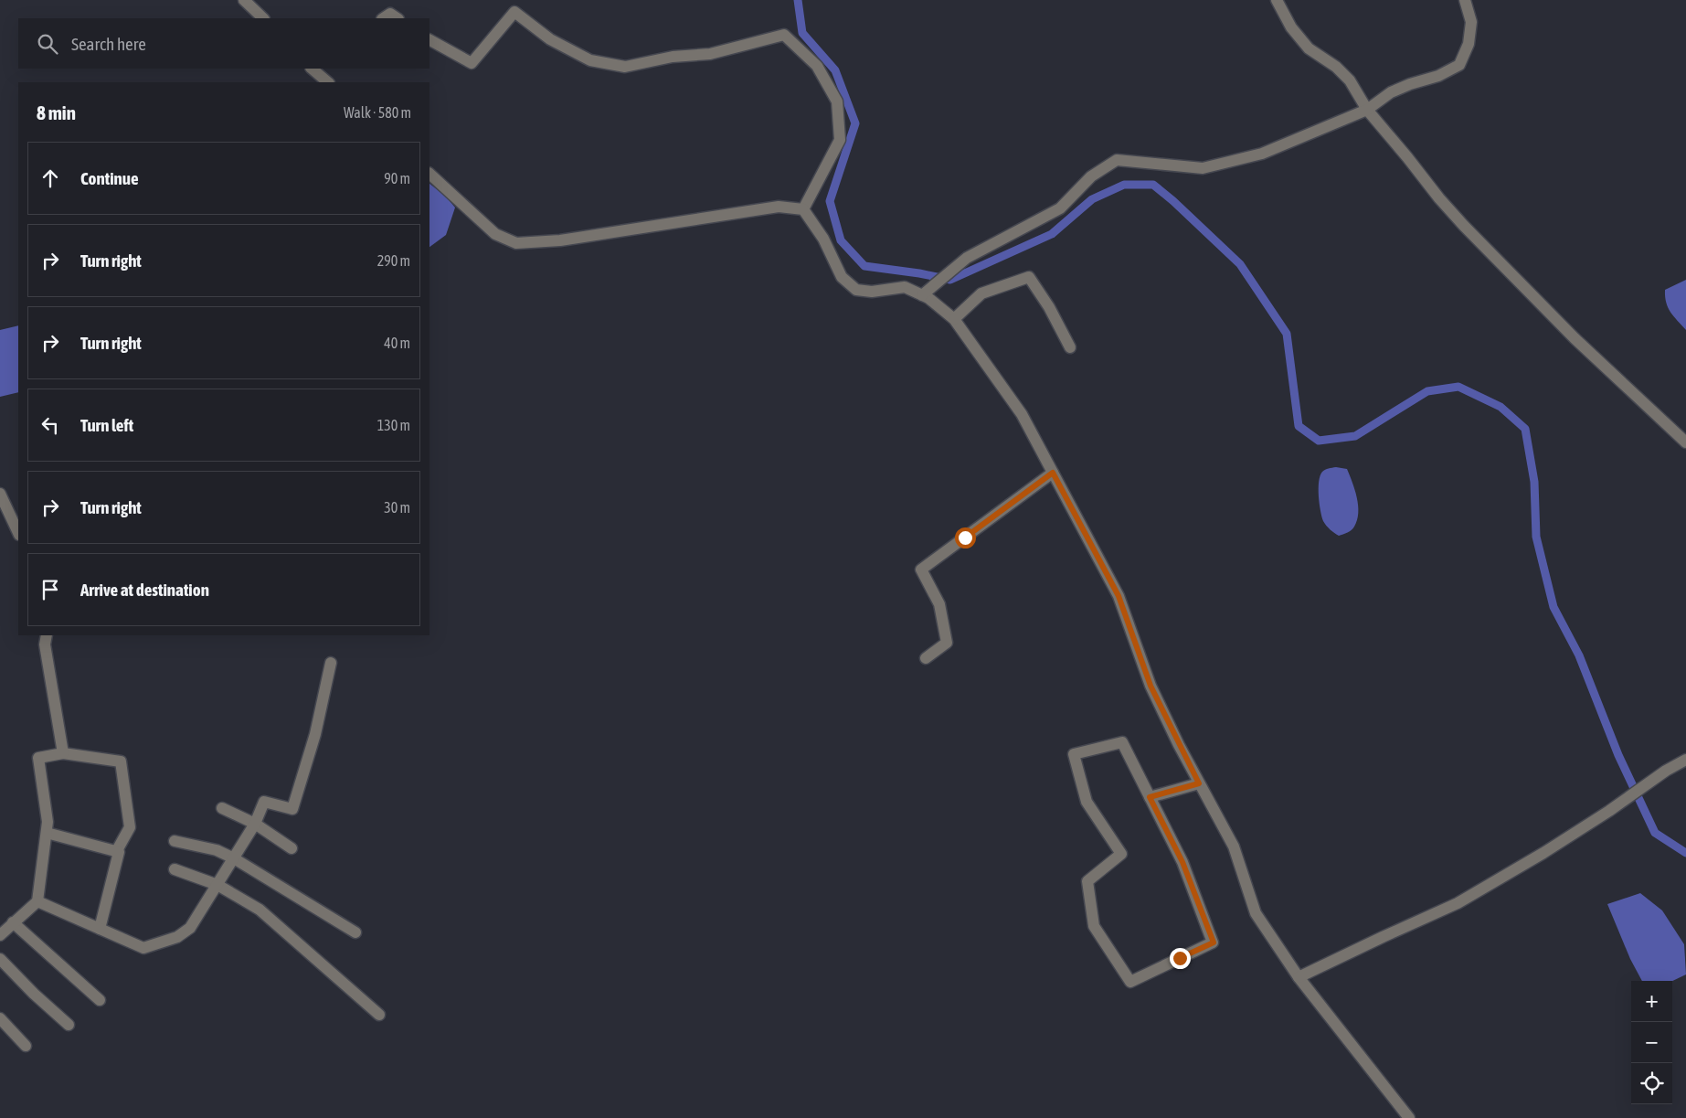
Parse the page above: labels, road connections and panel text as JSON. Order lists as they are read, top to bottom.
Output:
{
  "page": {
    "search": "Search here",
    "heading": ["8 min", "Walk · 580 m"],
    "list": [
      ["Continue", "90 m"],
      ["Turn right", "290 m"],
      ["Turn right", "40 m"],
      ["Turn left", "130 m"],
      ["Turn right", "30 m"],
      "Arrive at destination"
    ],
    "map_buttons": ["+", "−"]
  }
}
